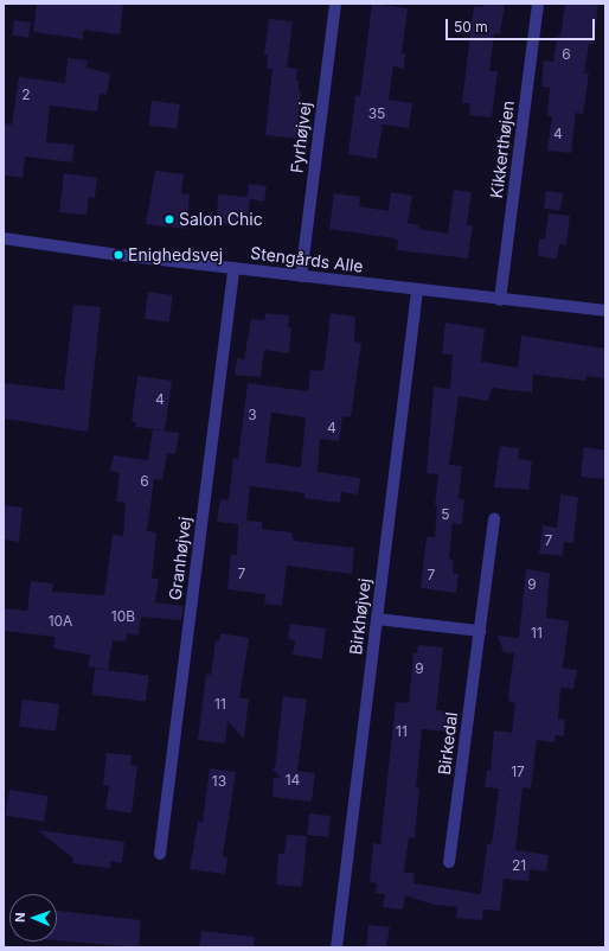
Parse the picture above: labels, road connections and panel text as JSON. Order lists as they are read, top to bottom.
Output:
{
  "streets": {
    "street": [
      "Fyrhøjvej",
      "Kikkerthøjen",
      "Stengårds Alle",
      "Granhøjvej",
      "Birkhøjvej",
      "Birkedal"
    ]
  },
  "crossings": [
    ["Fyrhøjvej", "Stengårds Alle"],
    ["Kikkerthøjen", "Stengårds Alle"],
    ["Stengårds Alle", "Granhøjvej"],
    ["Stengårds Alle", "Birkhøjvej"]
  ],
  "places": ["Salon Chic", "Enighedsvej"],
  "house_numbers": [
    "6",
    "2",
    "35",
    "4",
    "4",
    "3",
    "4",
    "6",
    "5",
    "7",
    "7",
    "7",
    "9",
    "10B",
    "10A",
    "11",
    "9",
    "11",
    "11",
    "17",
    "14",
    "13",
    "21"
  ],
  "scale_bar": "50 m",
  "north": "left"
}
